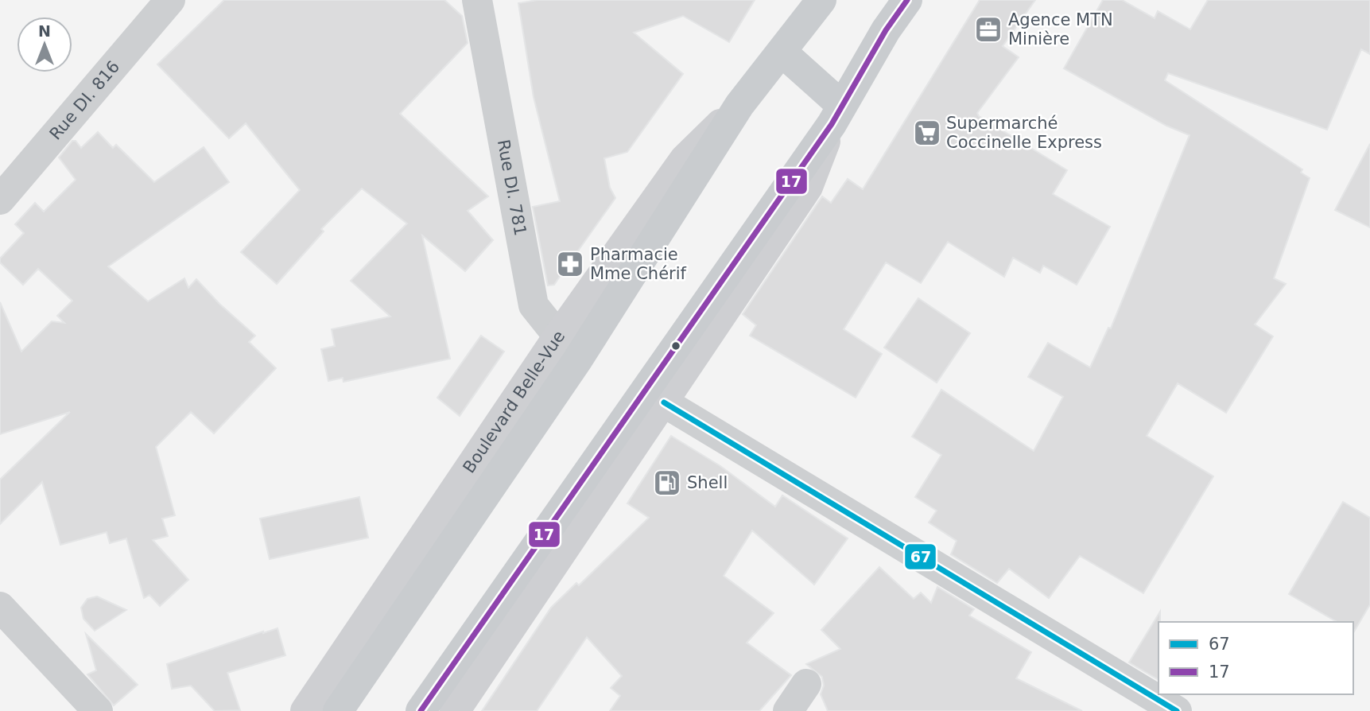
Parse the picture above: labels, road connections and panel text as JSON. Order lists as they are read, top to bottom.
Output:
{
  "streets": {
    "main road": ["Boulevard Belle-Vue"],
    "street": ["Rue DI. 816", "Rue DI. 781"]
  },
  "crossings": [
    ["Rue DI. 781", "Boulevard Belle-Vue"]
  ],
  "places": {
    "office": ["Agence MTN Minière"],
    "supermarket": ["Supermarché Coccinelle Express"],
    "pharmacy": ["Pharmacie Mme Chérif"],
    "fuel station": ["Shell"]
  },
  "lines": ["transit line 17", "transit line 67"],
  "legend": ["67", "17"],
  "north": "top"
}
